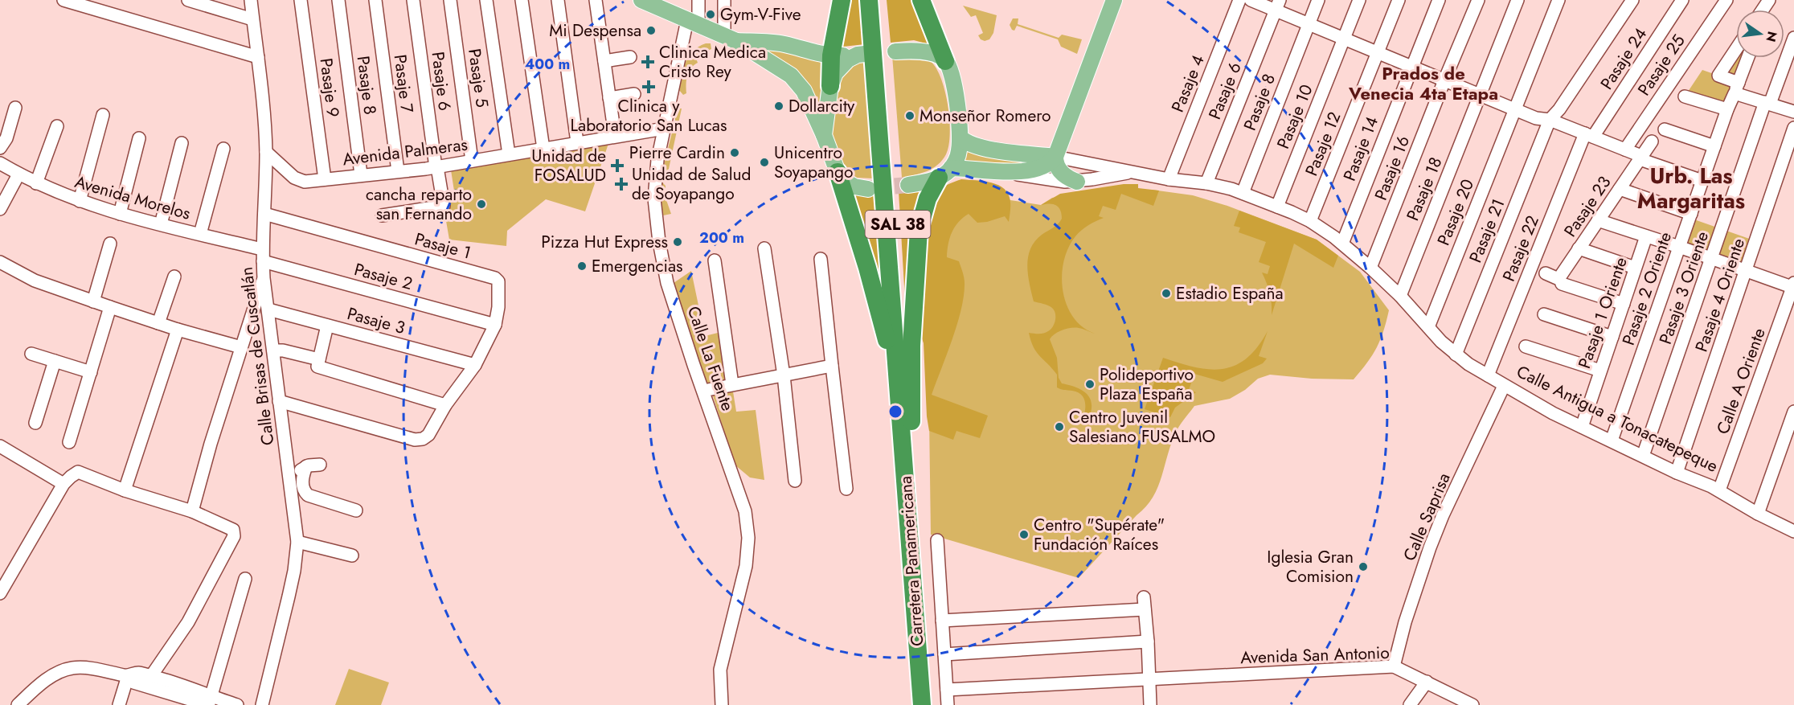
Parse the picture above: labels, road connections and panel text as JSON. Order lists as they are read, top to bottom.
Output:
{
  "streets": {
    "highway": ["SAL 38", "Carretera Panamericana"],
    "main road": ["Calle Antigua a Tonacatepeque"],
    "street": [
      "Pasaje 24",
      "Pasaje 25",
      "Pasaje 5",
      "Pasaje 6",
      "Pasaje 7",
      "Pasaje 4",
      "Pasaje 8",
      "Pasaje 9",
      "Pasaje 10",
      "Pasaje 12",
      "Pasaje 14",
      "Avenida Palmeras",
      "Pasaje 16",
      "Pasaje 18",
      "Avenida Morelos",
      "Pasaje 23",
      "Pasaje 20",
      "Pasaje 21",
      "Pasaje 1",
      "Pasaje 22",
      "Pasaje 2",
      "Pasaje 3 Oriente",
      "Pasaje 2 Oriente",
      "Pasaje 4 Oriente",
      "Pasaje 1 Oriente",
      "Pasaje 3",
      "Calle Brisas de Cuscatlán",
      "Calle La Fuente",
      "Calle A Oriente",
      "Calle Saprisa",
      "Avenida San Antonio"
    ]
  },
  "crossings": [
    ["Pasaje 24", "Pasaje 22"],
    ["Pasaje 5", "Avenida Palmeras"],
    ["Pasaje 6", "Avenida Palmeras"],
    ["Pasaje 6", "Calle Antigua a Tonacatepeque"],
    ["Pasaje 7", "Avenida Palmeras"],
    ["Pasaje 4", "Calle Antigua a Tonacatepeque"],
    ["Pasaje 8", "Avenida Palmeras"],
    ["Pasaje 8", "Calle Antigua a Tonacatepeque"],
    ["Pasaje 9", "Avenida Palmeras"],
    ["Pasaje 10", "Calle Antigua a Tonacatepeque"],
    ["Pasaje 12", "Calle Antigua a Tonacatepeque"],
    ["Pasaje 14", "Calle Antigua a Tonacatepeque"],
    ["Avenida Palmeras", "Calle Brisas de Cuscatlán"],
    ["Avenida Palmeras", "Calle La Fuente"],
    ["Pasaje 16", "Calle Antigua a Tonacatepeque"],
    ["Pasaje 18", "Calle Antigua a Tonacatepeque"],
    ["Avenida Morelos", "Pasaje 2"],
    ["Avenida Morelos", "Calle Brisas de Cuscatlán"],
    ["Pasaje 20", "Calle Antigua a Tonacatepeque"],
    ["SAL 38", "Carretera Panamericana"],
    ["Pasaje 21", "Calle Antigua a Tonacatepeque"],
    ["Pasaje 1", "Pasaje 2"],
    ["Pasaje 1", "Calle Brisas de Cuscatlán"],
    ["Pasaje 22", "Calle Antigua a Tonacatepeque"],
    ["Pasaje 2", "Calle Brisas de Cuscatlán"],
    ["Pasaje 3 Oriente", "Calle Antigua a Tonacatepeque"],
    ["Pasaje 2 Oriente", "Calle Antigua a Tonacatepeque"],
    ["Pasaje 4 Oriente", "Calle Antigua a Tonacatepeque"],
    ["Pasaje 1 Oriente", "Calle Antigua a Tonacatepeque"],
    ["Pasaje 3", "Calle Brisas de Cuscatlán"],
    ["Calle A Oriente", "Calle Antigua a Tonacatepeque"],
    ["Calle Antigua a Tonacatepeque", "Calle Saprisa"],
    ["Calle Saprisa", "Avenida San Antonio"]
  ],
  "districts": ["Prados de Venecia 4ta Etapa", "Urb. Las Margaritas"],
  "places": {
    "other": [
      "Gym-V-Five",
      "Mi Despensa",
      "Dollarcity",
      "Monseñor Romero",
      "Pierre Cardin",
      "Unicentro Soyapango",
      "cancha reparto san Fernando",
      "Pizza Hut Express",
      "Emergencias",
      "Estadio España",
      "Polideportivo Plaza España",
      "Centro Juvenil Salesiano FUSALMO",
      "Centro \"Supérate\" Fundación Raíces",
      "Iglesia Gran Comision"
    ],
    "health": [
      "Clinica Medica Cristo Rey",
      "Clinica y Laboratorio San Lucas",
      "Unidad de FOSALUD",
      "Unidad de Salud de Soyapango"
    ]
  },
  "north": "right",
  "rings": ["400 m", "200 m"]
}
